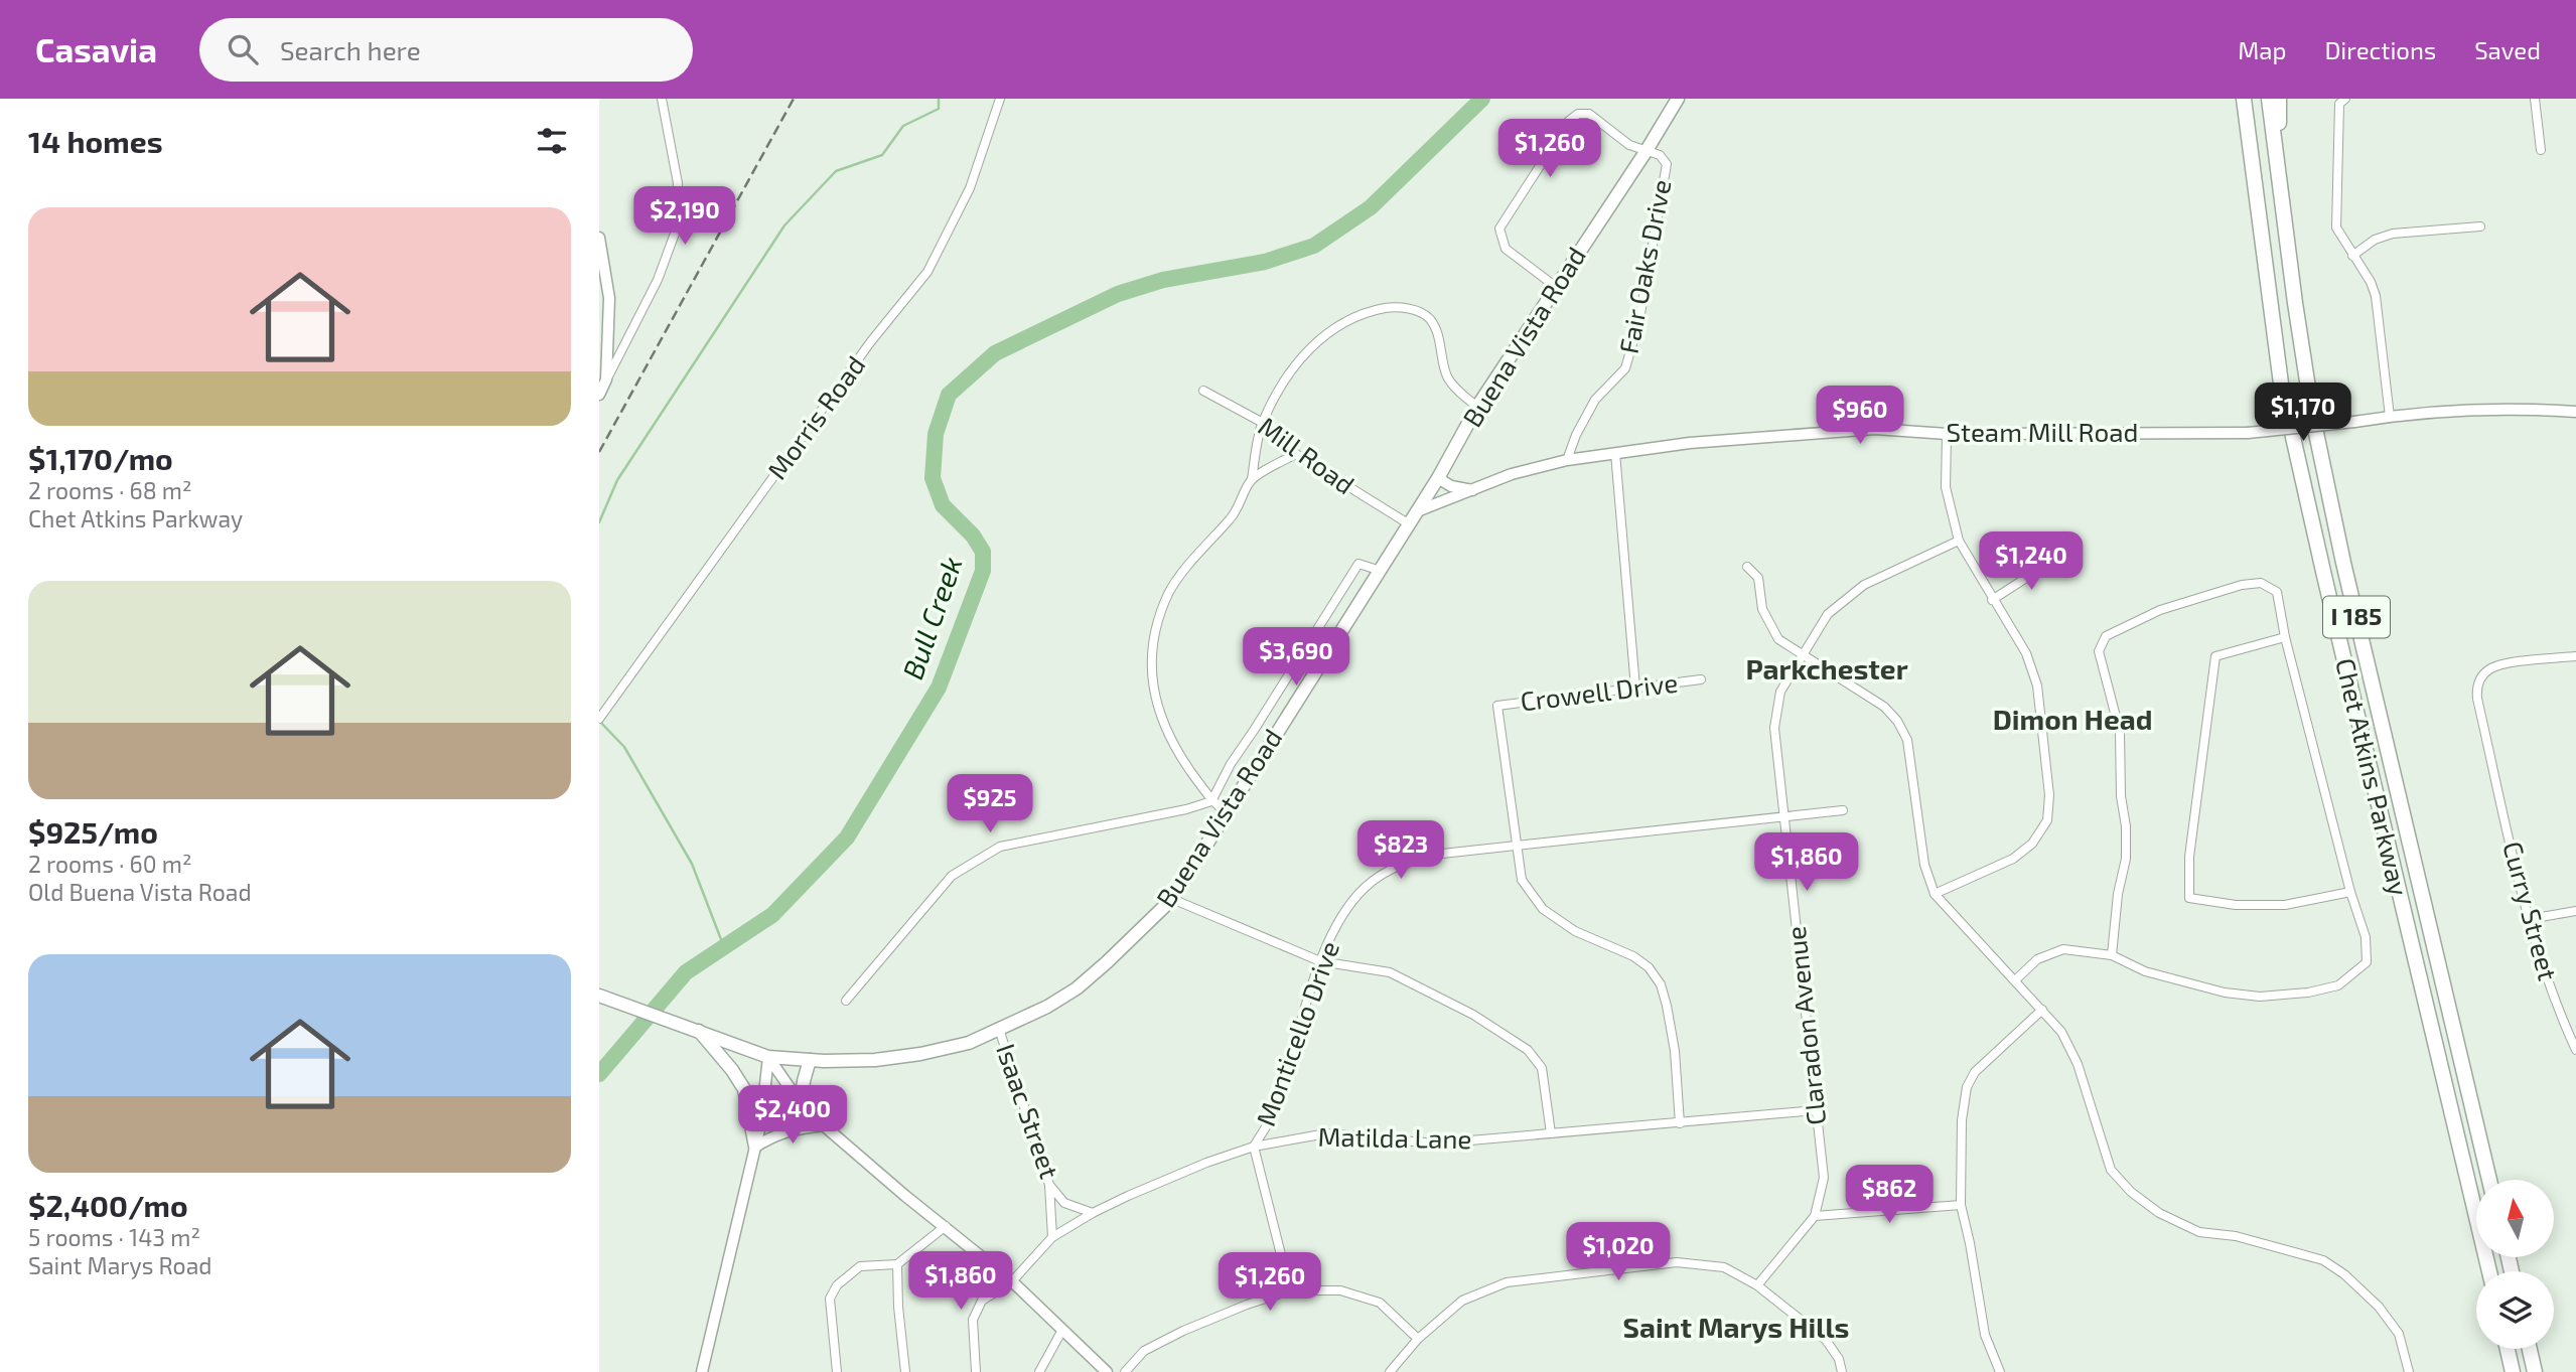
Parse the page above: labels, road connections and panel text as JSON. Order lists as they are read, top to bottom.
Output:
{
  "streets": {
    "highway": ["I 185", "Chet Atkins Parkway"],
    "main road": ["Buena Vista Road"],
    "street": [
      "Fair Oaks Drive",
      "Morris Road",
      "Steam Mill Road",
      "Mill Road",
      "Crowell Drive",
      "Curry Street",
      "Claradon Avenue",
      "Monticello Drive",
      "Isaac Street",
      "Matilda Lane"
    ]
  },
  "crossings": [
    ["Fair Oaks Drive", "Buena Vista Road"],
    ["Fair Oaks Drive", "Steam Mill Road"],
    ["Buena Vista Road", "Steam Mill Road"],
    ["Buena Vista Road", "Mill Road"],
    ["Buena Vista Road", "Isaac Street"],
    ["Crowell Drive", "Monticello Drive"],
    ["Claradon Avenue", "Monticello Drive"],
    ["Claradon Avenue", "Matilda Lane"],
    ["Monticello Drive", "Matilda Lane"],
    ["Isaac Street", "Matilda Lane"]
  ],
  "districts": ["Parkchester", "Dimon Head", "Saint Marys Hills"],
  "water": ["Bull Creek"],
  "north": "top",
  "page": {
    "header": "Casavia",
    "search": "Search here",
    "nav": ["Map", "Directions", "Saved"],
    "heading": "14 homes",
    "price": [
      "$1,260",
      "$2,190",
      "$1,170",
      "$960",
      "$1,240",
      "$3,690",
      "$925",
      "$823",
      "$1,860",
      "$2,400",
      "$862",
      "$1,020",
      "$1,860",
      "$1,260"
    ],
    "list": [
      {
        "name": "$1,170/mo",
        "note": "2 rooms · 68 m² · Chet Atkins Parkway"
      },
      {
        "name": "$925/mo",
        "note": "2 rooms · 60 m² · Old Buena Vista Road"
      },
      {
        "name": "$2,400/mo",
        "note": "5 rooms · 143 m² · Saint Marys Road"
      }
    ]
  }
}
